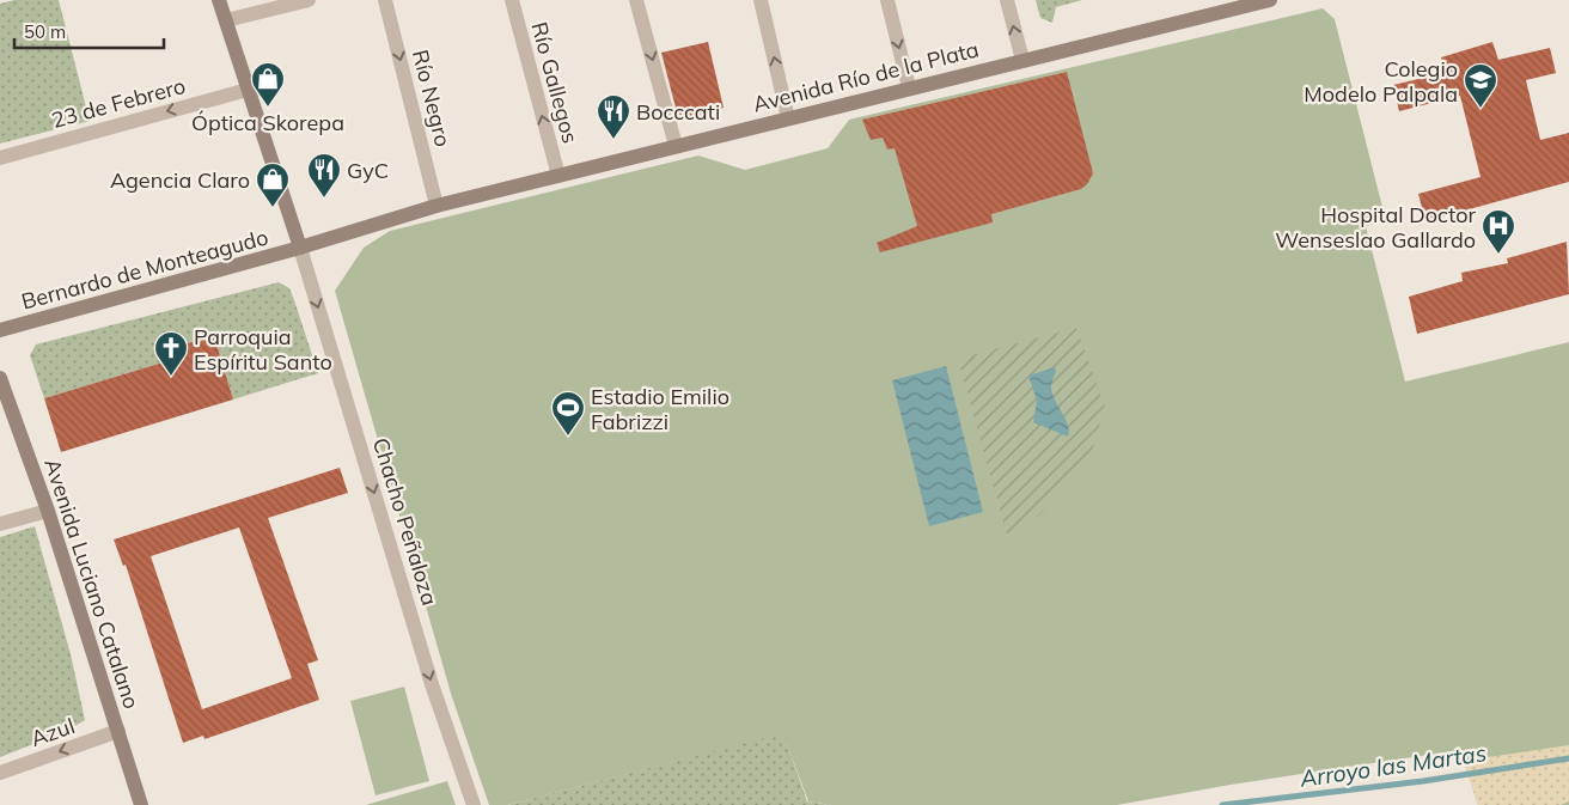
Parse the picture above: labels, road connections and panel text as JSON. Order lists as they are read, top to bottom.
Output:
{
  "streets": {
    "main road": ["Avenida Río de la Plata", "Bernardo de Monteagudo", "Avenida Luciano Catalano"],
    "street": [
      "Río Gallegos",
      "Río Negro",
      "23 de Febrero",
      "Chacho Peñaloza",
      "Azul"
    ]
  },
  "crossings": [
    ["Avenida Río de la Plata", "Río Gallegos"],
    ["Avenida Río de la Plata", "Río Negro"],
    ["Avenida Río de la Plata", "Bernardo de Monteagudo"],
    ["Avenida Río de la Plata", "Chacho Peñaloza"],
    ["Bernardo de Monteagudo", "Chacho Peñaloza"],
    ["Avenida Luciano Catalano", "Azul"]
  ],
  "one_way": [
    "Río Negro",
    "23 de Febrero",
    "Chacho Peñaloza",
    "Azul"
  ],
  "water": ["Arroyo las Martas"],
  "places": {
    "shop": ["Óptica Skorepa", "Agencia Claro"],
    "school or university": ["Colegio Modelo Palpala"],
    "restaurant": ["Bocccati", "GyC"],
    "hospital": ["Hospital Doctor Wenseslao Gallardo"],
    "church": ["Parroquia Espíritu Santo"],
    "sports": ["Estadio Emilio Fabrizzi"]
  },
  "scale_bar": "50 m"
}
